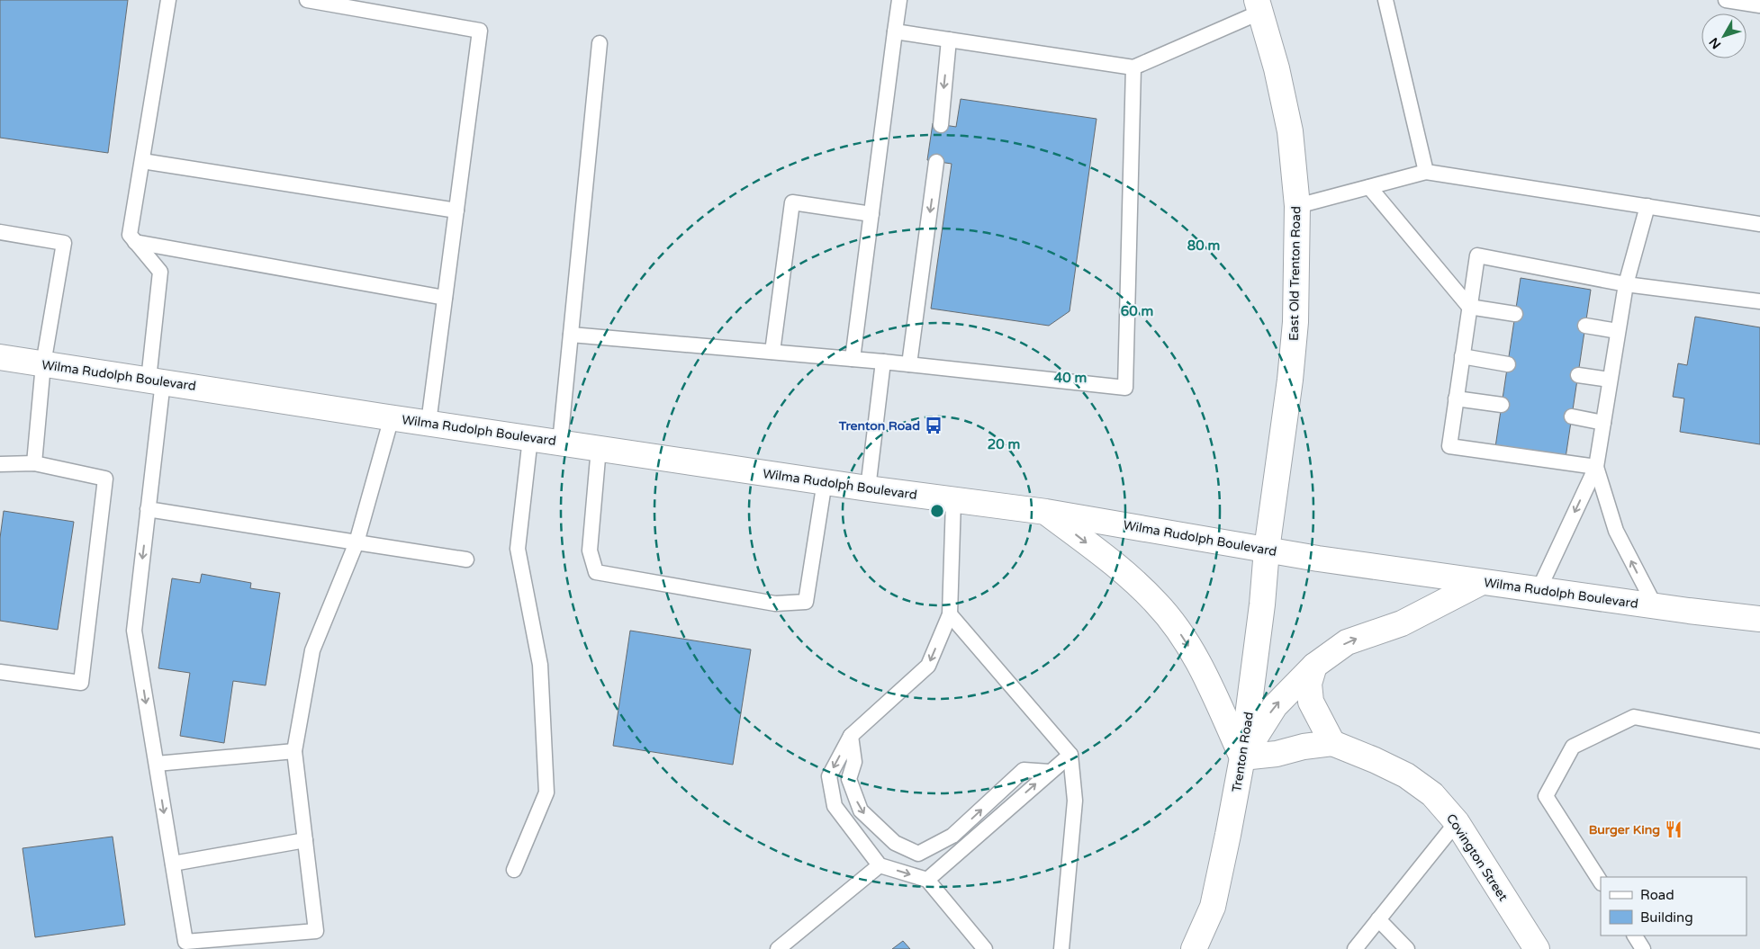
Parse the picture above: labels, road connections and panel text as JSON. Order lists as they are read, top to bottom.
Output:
{
  "streets": {
    "main road": [
      "East Old Trenton Road",
      "Wilma Rudolph Boulevard",
      "Trenton Road",
      "Covington Street"
    ]
  },
  "crossings": [
    ["East Old Trenton Road", "Wilma Rudolph Boulevard"],
    ["East Old Trenton Road", "Trenton Road"],
    ["Wilma Rudolph Boulevard", "Trenton Road"]
  ],
  "places": {
    "bus stop": ["Trenton Road"],
    "restaurant": ["Burger King"]
  },
  "legend": ["Road", "Building"],
  "north": "bottom left",
  "rings": [
    "80 m",
    "60 m",
    "40 m",
    "20 m"
  ]
}
